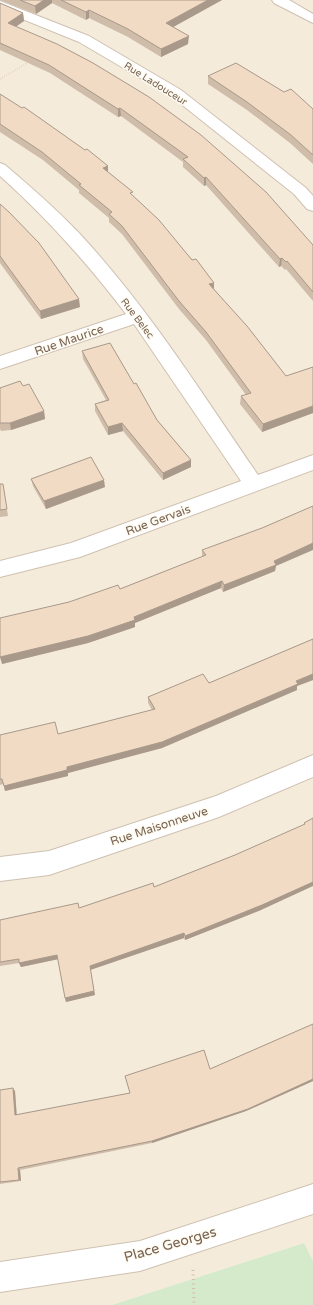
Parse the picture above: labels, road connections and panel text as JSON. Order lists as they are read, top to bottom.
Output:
{
  "streets": {
    "street": [
      "Rue Ladouceur",
      "Rue Belec",
      "Rue Maurice",
      "Rue Gervais",
      "Rue Maisonneuve",
      "Place Georges"
    ]
  },
  "crossings": [
    ["Rue Belec", "Rue Maurice"],
    ["Rue Belec", "Rue Gervais"]
  ]
}
